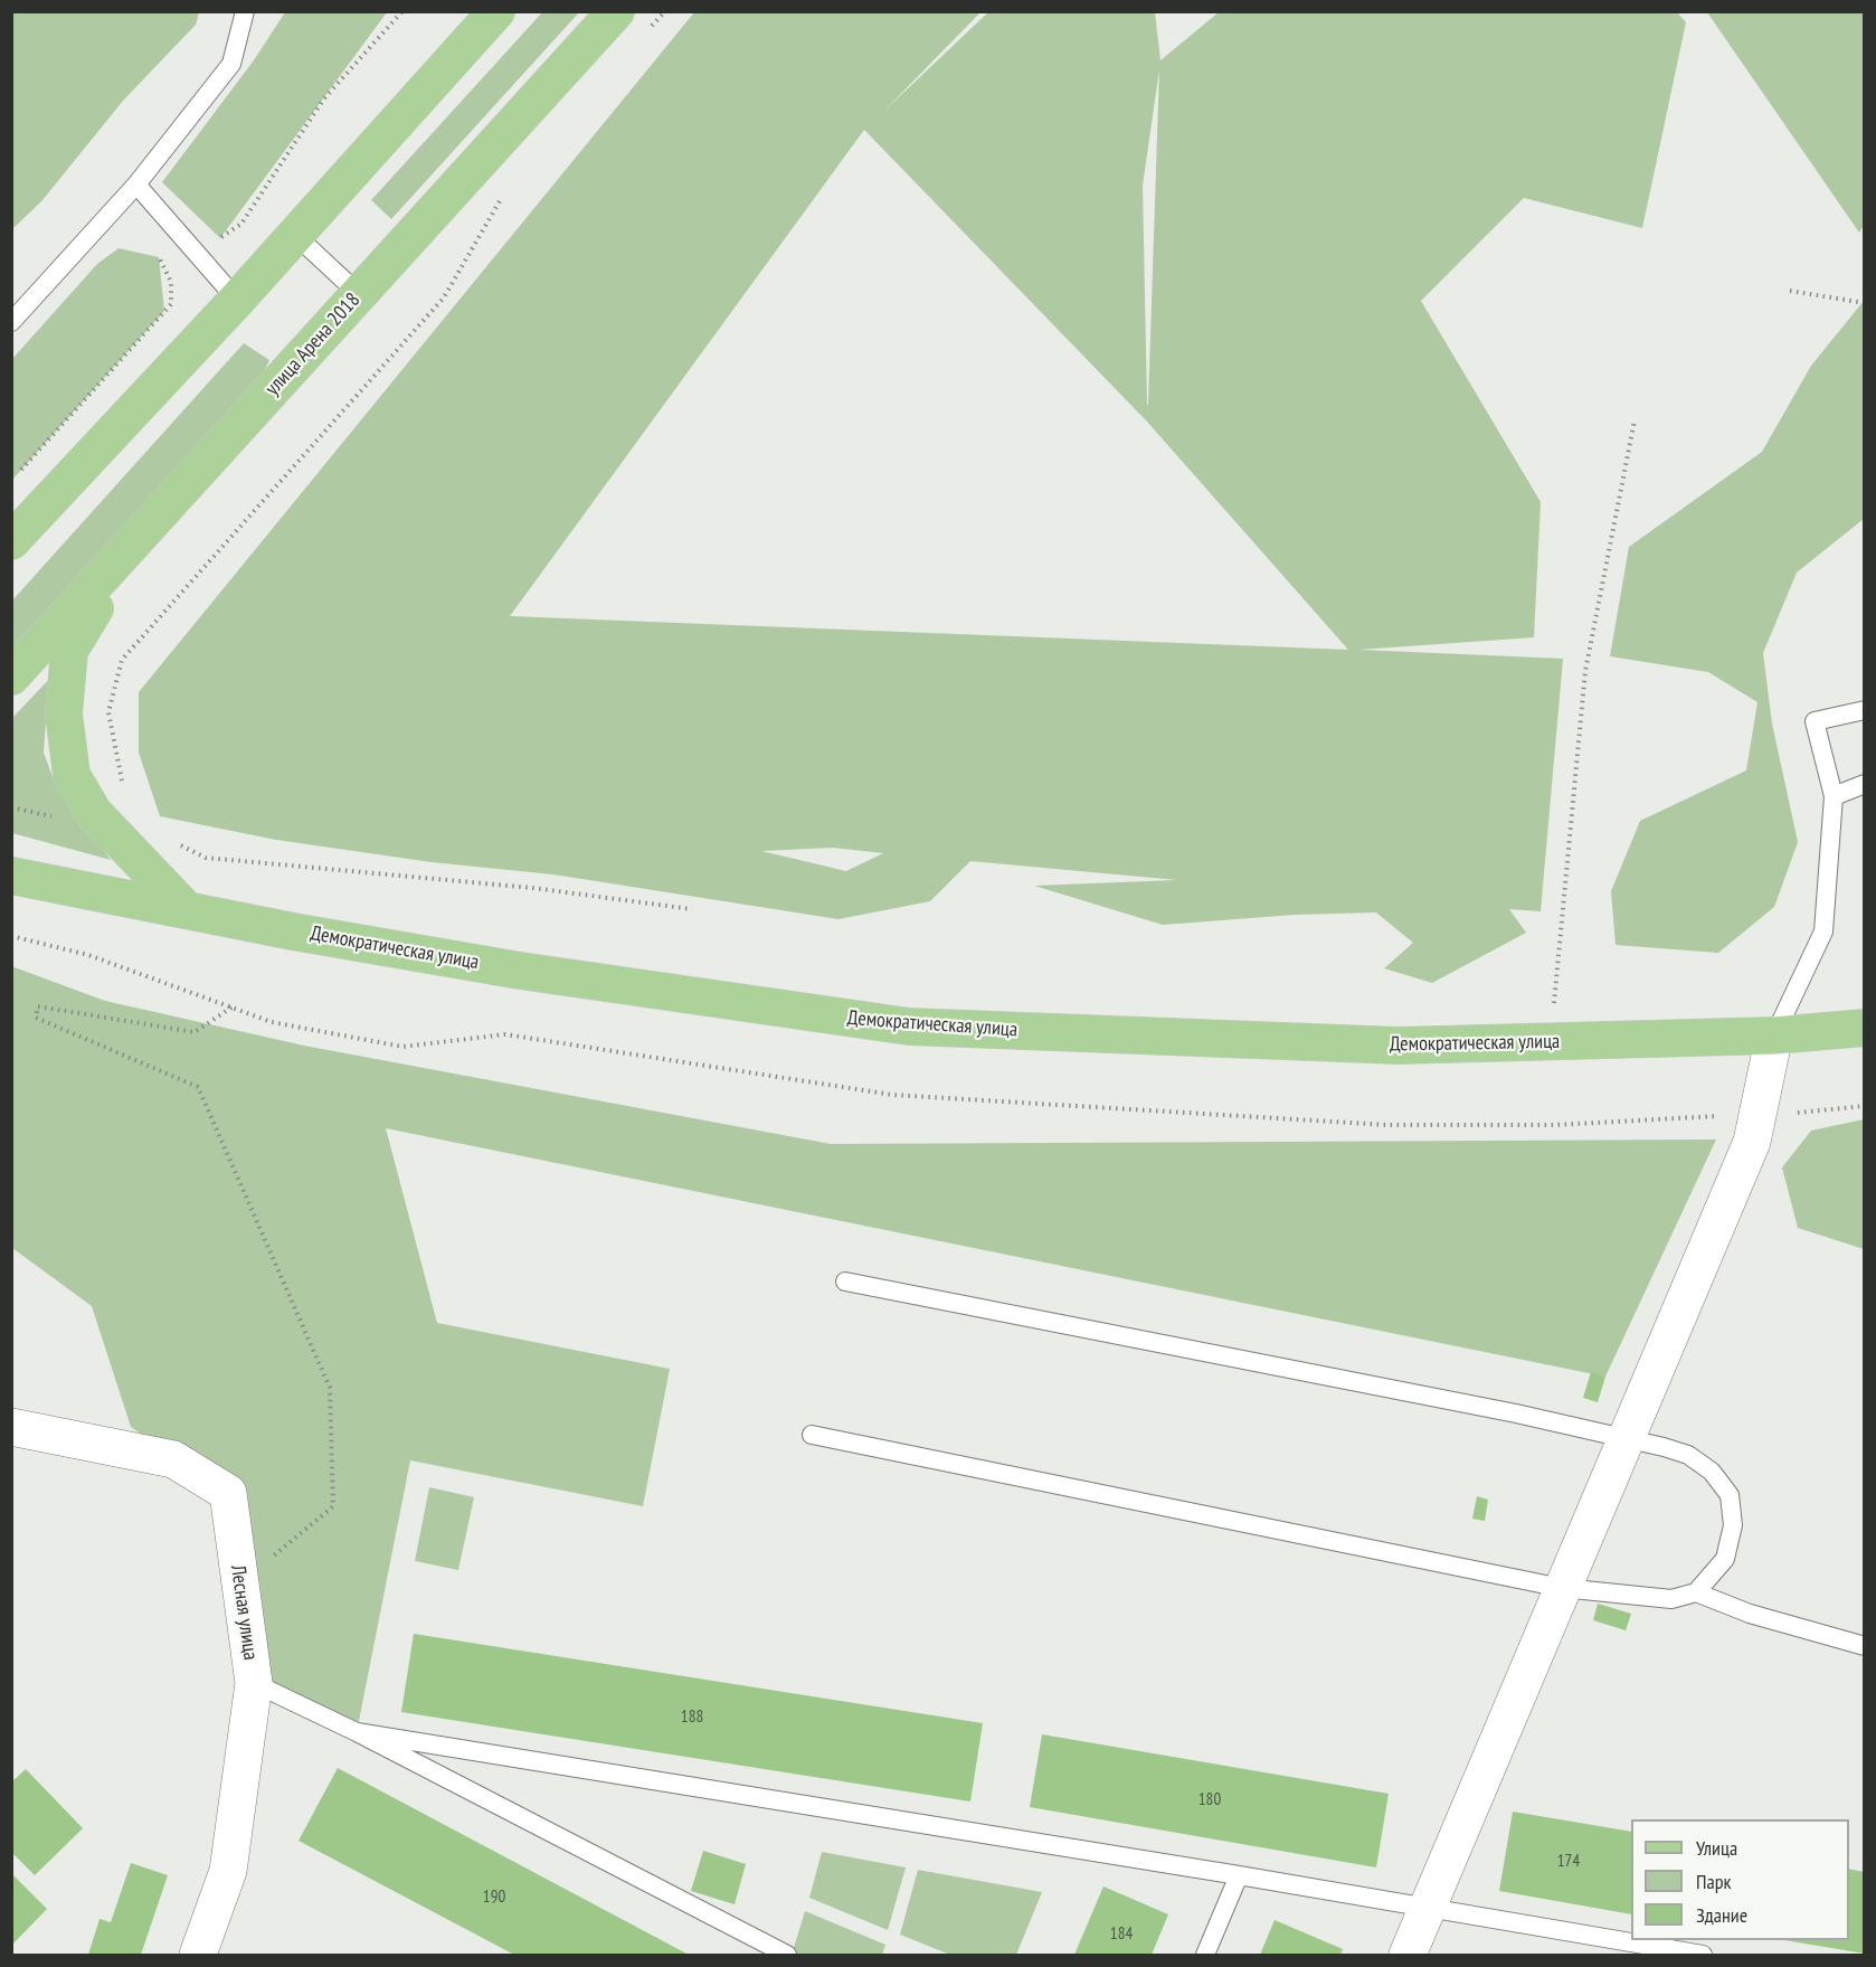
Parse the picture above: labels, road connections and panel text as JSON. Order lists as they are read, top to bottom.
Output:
{
  "streets": {
    "main road": ["улица Арена 2018", "Демократическая улица"],
    "street": ["Лесная улица"]
  },
  "house_numbers": [
    "188",
    "180",
    "174",
    "190",
    "184"
  ],
  "legend": ["Улица", "Парк", "Здание"]
}
